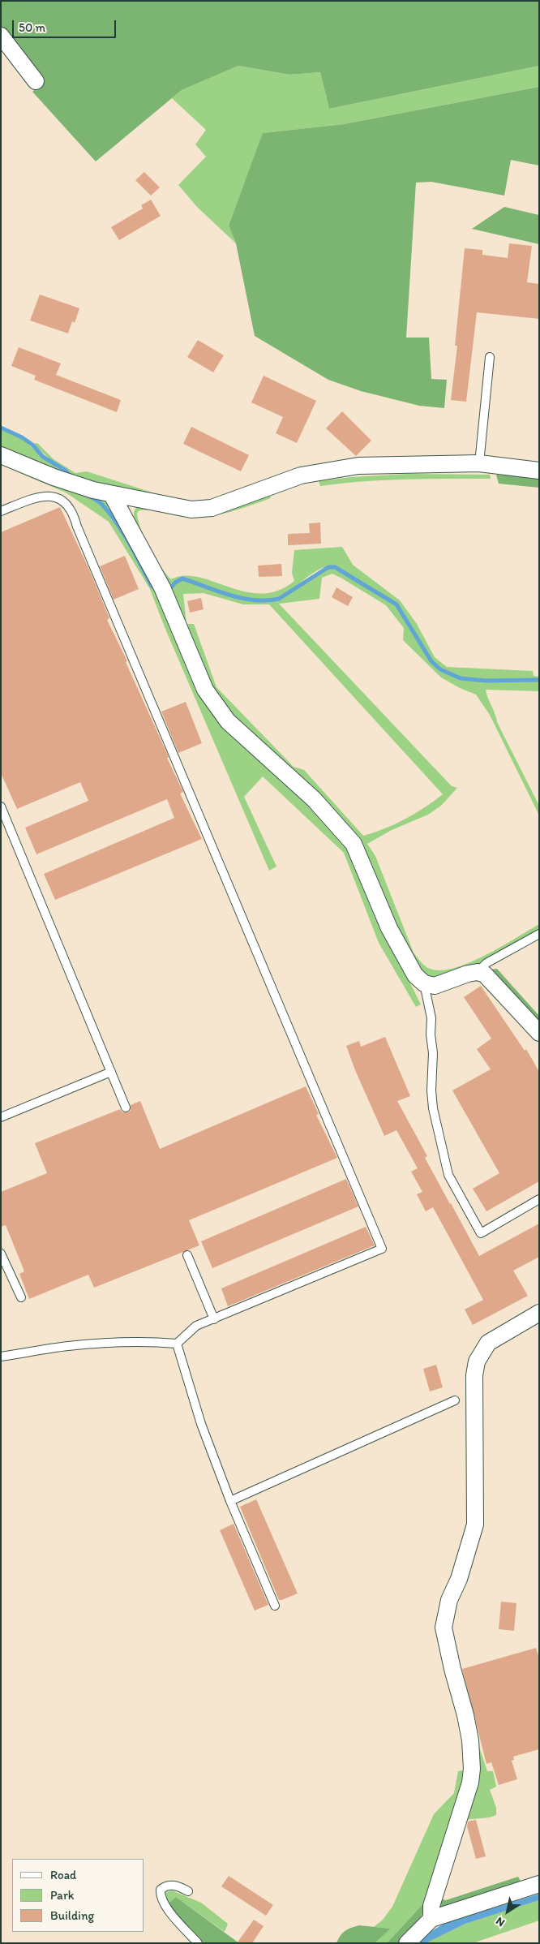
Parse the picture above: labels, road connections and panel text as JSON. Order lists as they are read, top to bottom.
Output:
{
  "legend": ["Road", "Park", "Building"],
  "scale_bar": "50 m",
  "north": "bottom left"
}
